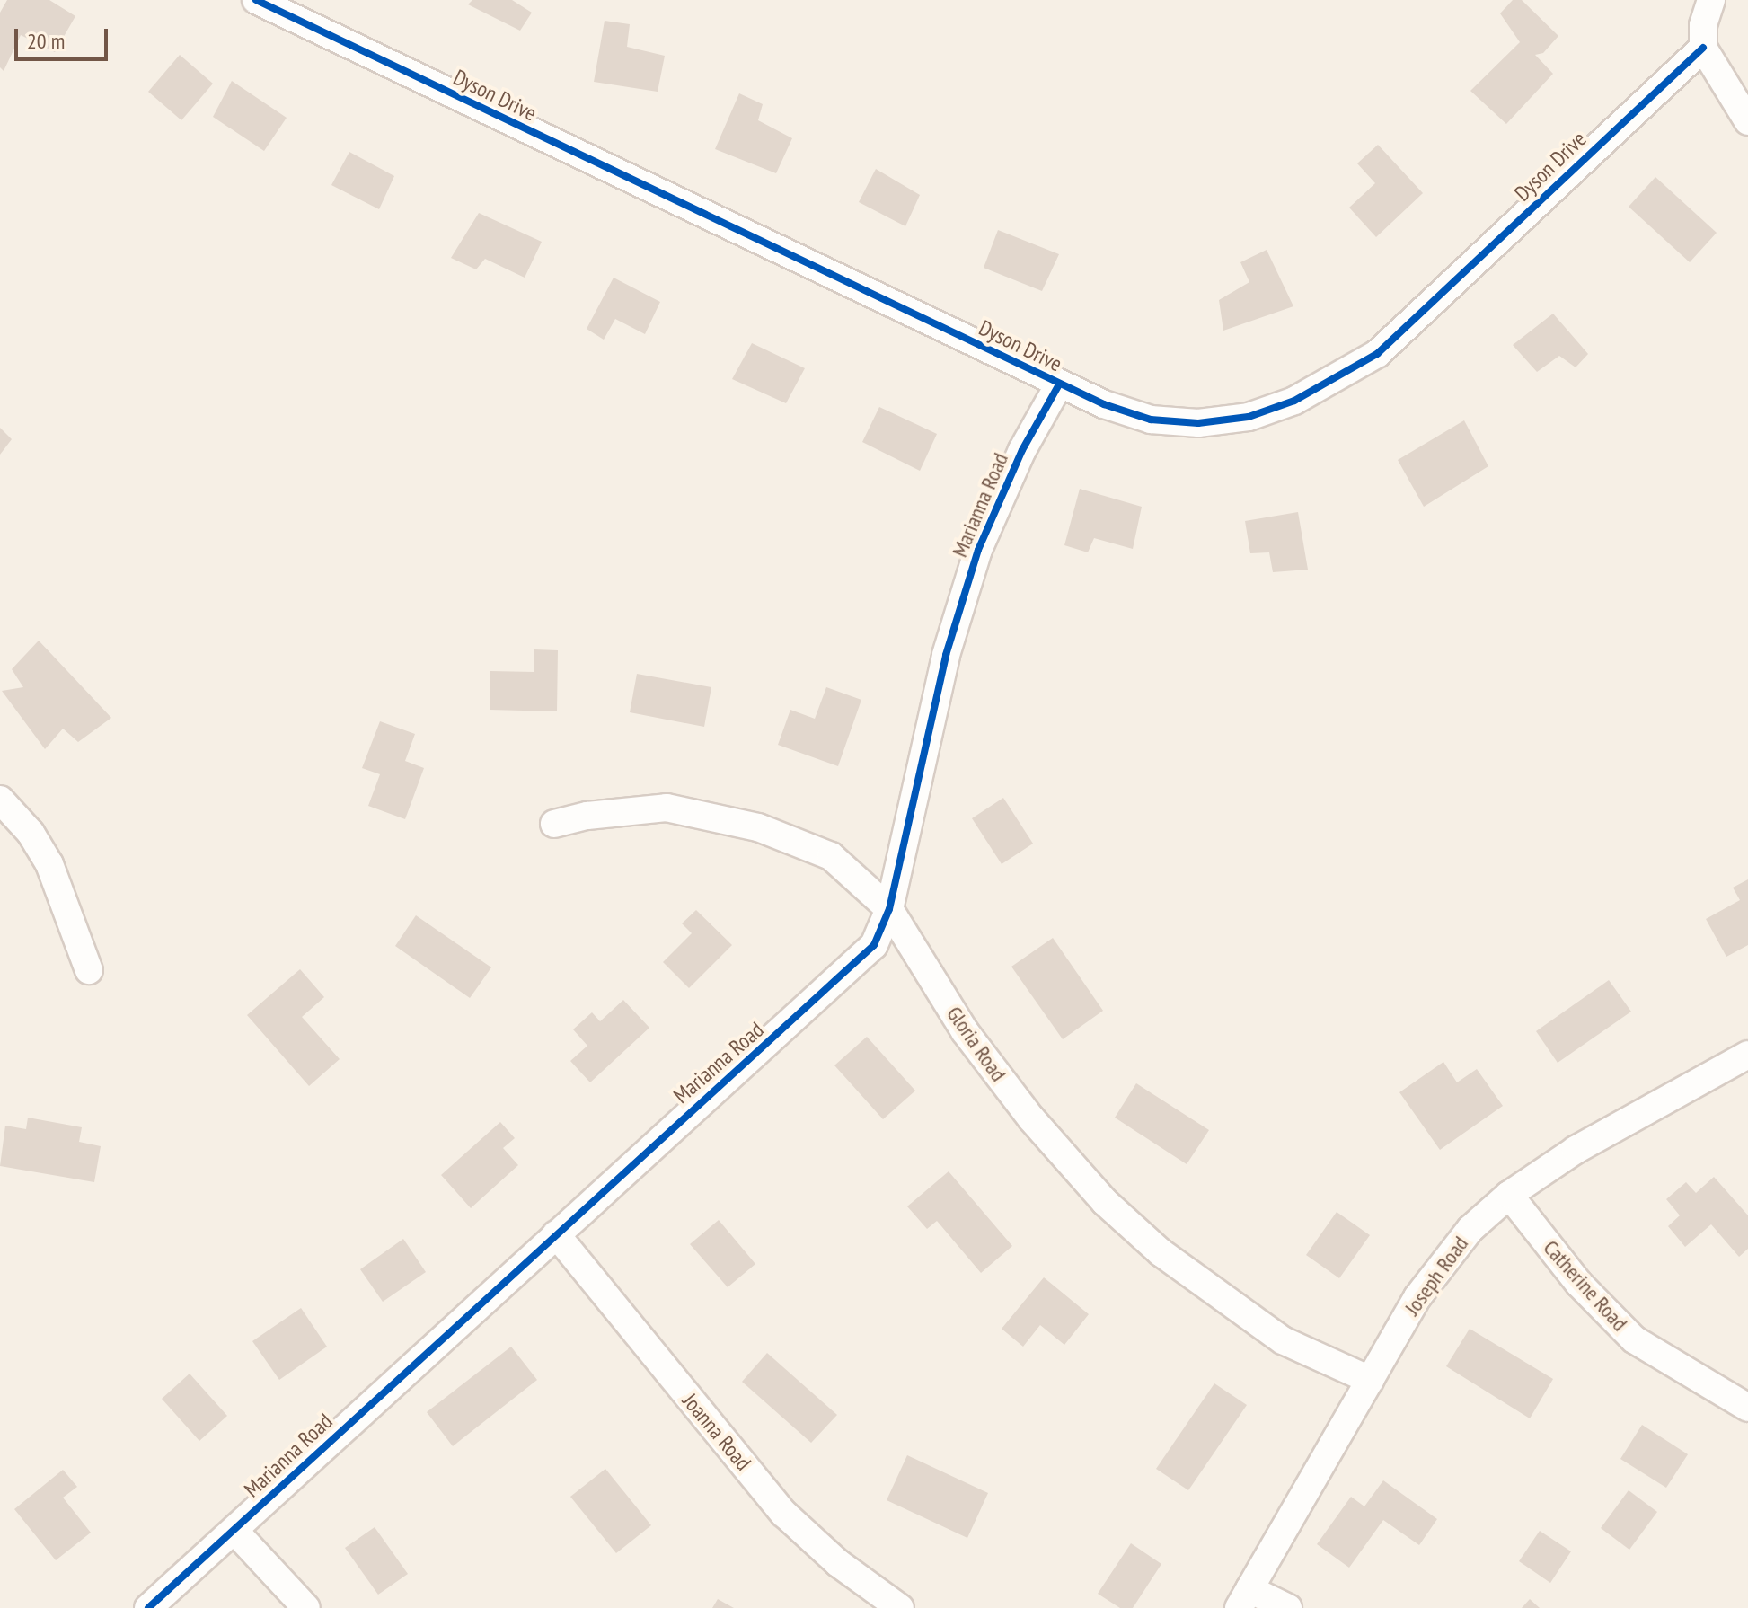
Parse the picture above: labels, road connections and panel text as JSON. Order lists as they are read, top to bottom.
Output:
{
  "streets": {
    "street": [
      "Dyson Drive",
      "Marianna Road",
      "Gloria Road",
      "Joseph Road",
      "Catherine Road",
      "Joanna Road"
    ]
  },
  "crossings": [
    ["Dyson Drive", "Marianna Road"],
    ["Marianna Road", "Gloria Road"],
    ["Marianna Road", "Joanna Road"],
    ["Gloria Road", "Joseph Road"],
    ["Joseph Road", "Catherine Road"]
  ],
  "scale_bar": "20 m"
}
